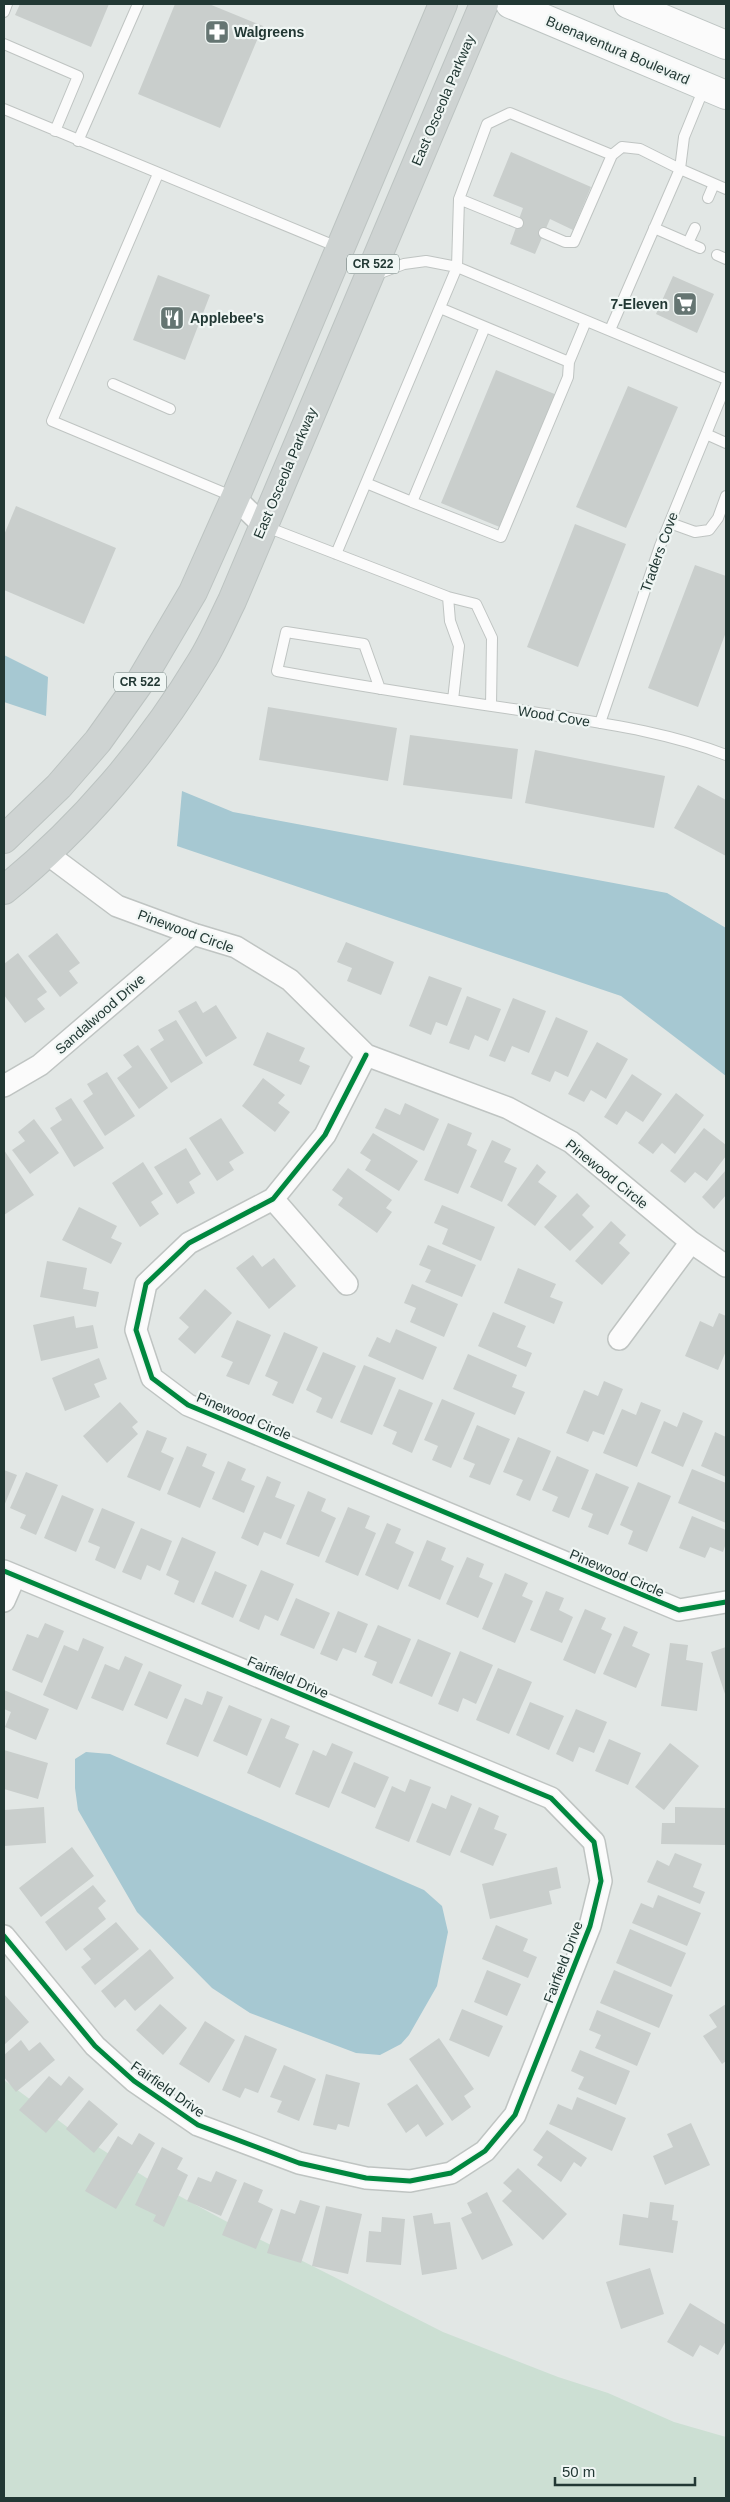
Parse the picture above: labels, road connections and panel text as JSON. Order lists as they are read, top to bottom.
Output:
{
  "streets": {
    "main road": ["Buenaventura Boulevard", "East Osceola Parkway", "CR 522"],
    "street": ["Pinewood Circle", "Sandalwood Drive", "Fairfield Drive"],
    "lane": ["Traders Cove", "Wood Cove"]
  },
  "crossings": [
    ["East Osceola Parkway", "Pinewood Circle"],
    ["Traders Cove", "Wood Cove"],
    ["Pinewood Circle", "Sandalwood Drive"]
  ],
  "places": {
    "pharmacy": ["Walgreens"],
    "supermarket": ["7-Eleven"],
    "restaurant": ["Applebee's"]
  },
  "scale_bar": "50 m"
}
